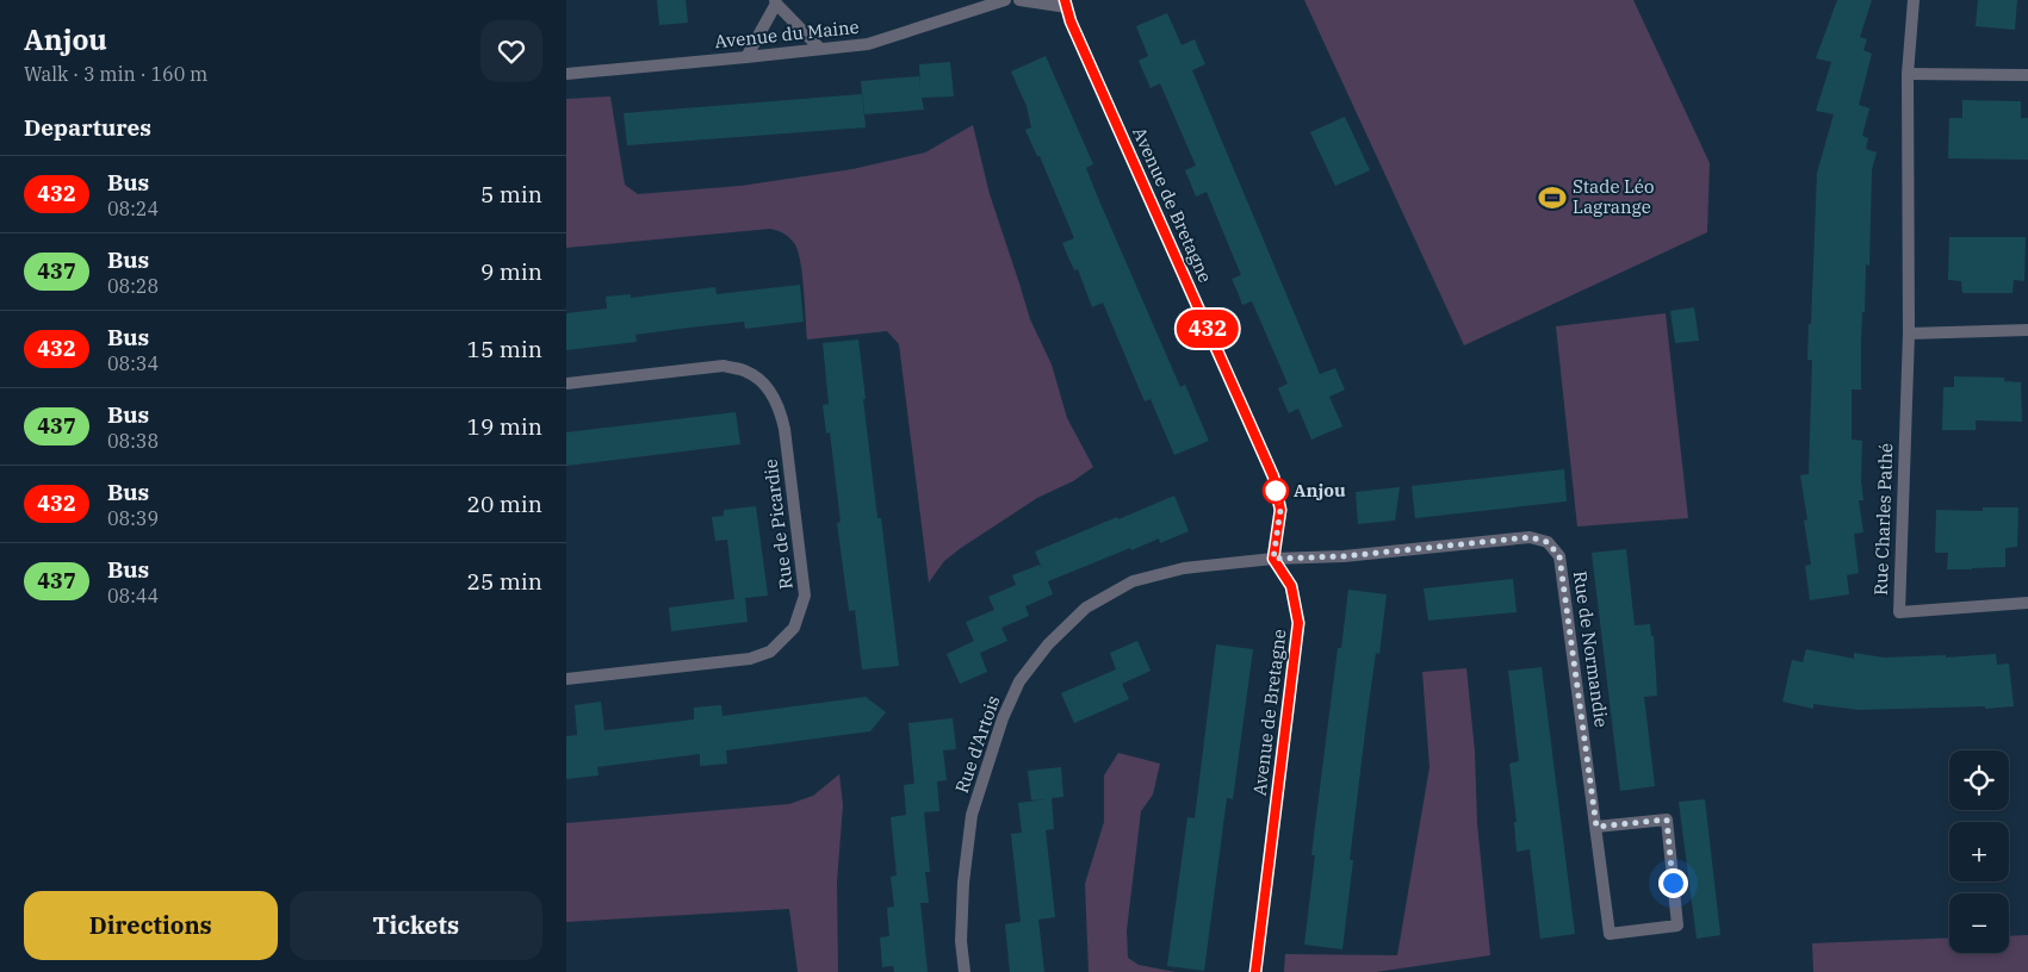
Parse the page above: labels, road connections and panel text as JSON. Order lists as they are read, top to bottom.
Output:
{
  "streets": {
    "street": [
      "Avenue du Maine",
      "Avenue de Bretagne",
      "Rue Charles Pathé",
      "Rue de Picardie",
      "Rue de Normandie",
      "Rue d'Artois"
    ]
  },
  "crossings": [
    ["Avenue de Bretagne", "Rue de Normandie"],
    ["Avenue de Bretagne", "Rue d'Artois"],
    ["Rue de Normandie", "Rue d'Artois"]
  ],
  "places": {
    "sports": ["Stade Léo Lagrange"],
    "other": ["Anjou"]
  },
  "lines": ["bus line 432"],
  "page": {
    "heading": [
      ["Anjou", "Walk · 3 min · 160 m"],
      "Departures"
    ],
    "on_map": "432",
    "list": [
      {
        "mark": "432",
        "name": "Bus",
        "note": "08:24",
        "value": "5 min"
      },
      {
        "mark": "437",
        "name": "Bus",
        "note": "08:28",
        "value": "9 min"
      },
      {
        "mark": "432",
        "name": "Bus",
        "note": "08:34",
        "value": "15 min"
      },
      {
        "mark": "437",
        "name": "Bus",
        "note": "08:38",
        "value": "19 min"
      },
      {
        "mark": "432",
        "name": "Bus",
        "note": "08:39",
        "value": "20 min"
      },
      {
        "mark": "437",
        "name": "Bus",
        "note": "08:44",
        "value": "25 min"
      }
    ],
    "map_buttons": ["+", "−"],
    "buttons": ["Directions", "Tickets"]
  }
}
